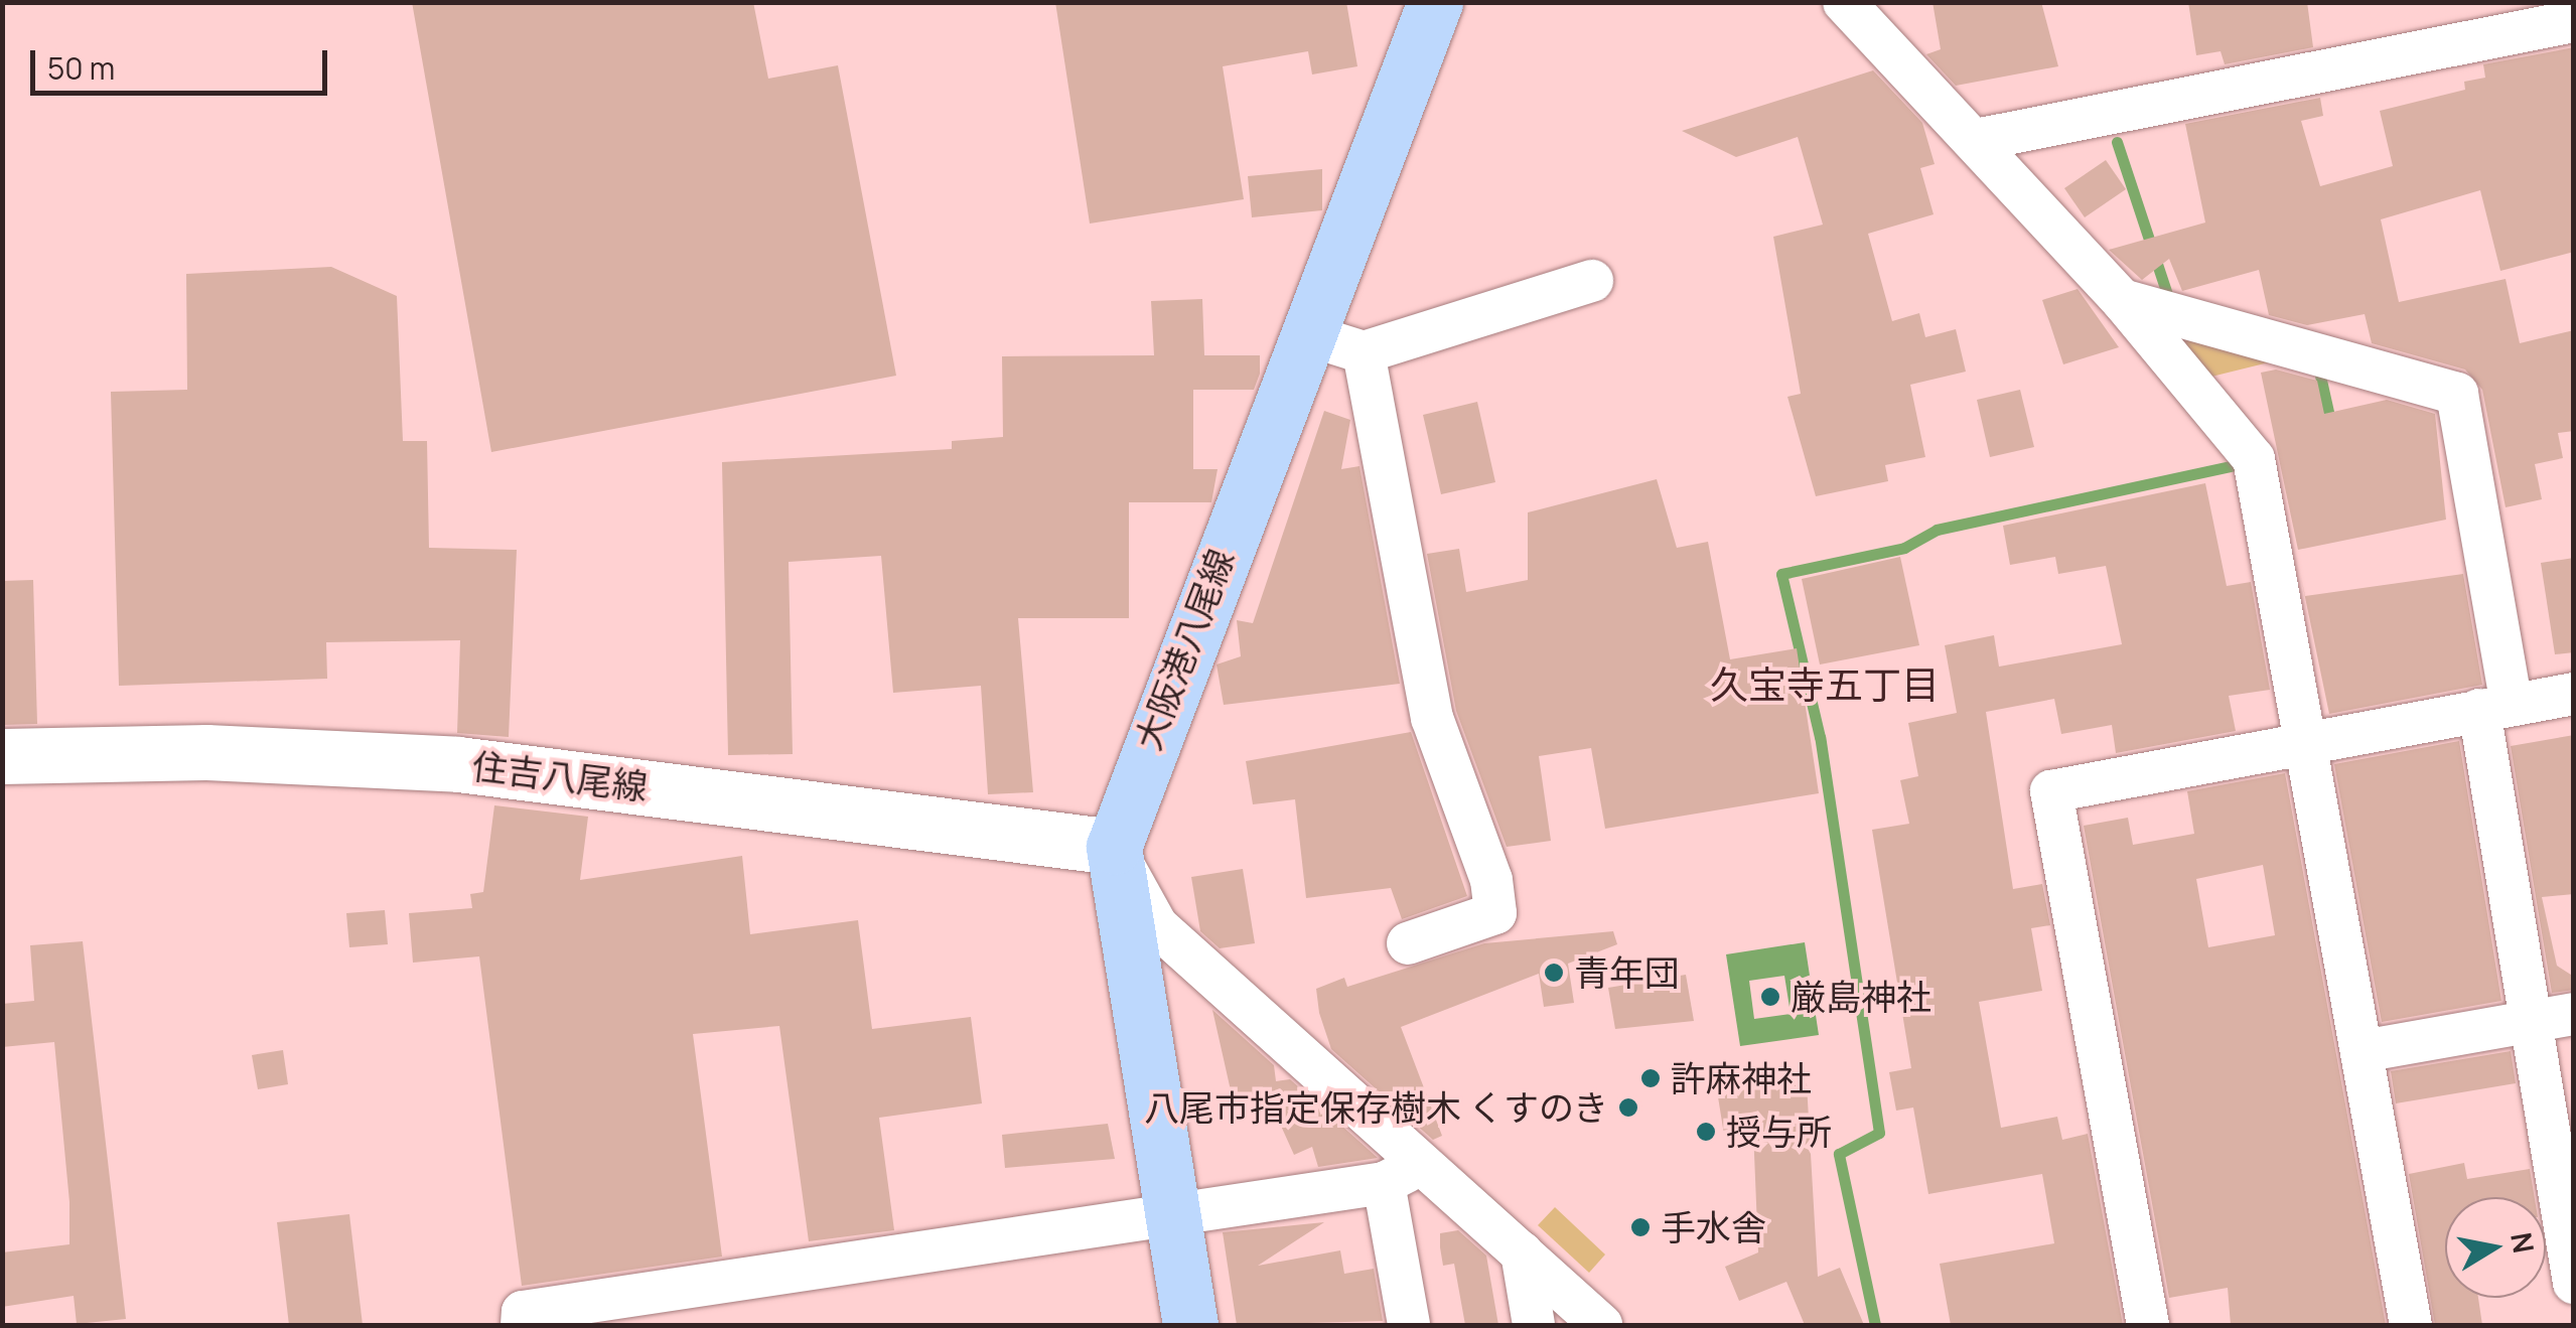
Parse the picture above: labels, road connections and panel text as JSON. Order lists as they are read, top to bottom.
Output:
{
  "streets": {
    "main road": ["大阪港八尾線", "住吉八尾線"]
  },
  "crossings": [
    ["大阪港八尾線", "住吉八尾線"]
  ],
  "districts": ["久宝寺五丁目"],
  "places": [
    "青年団",
    "厳島神社",
    "許麻神社",
    "八尾市指定保存樹木 くすのき",
    "授与所",
    "手水舎"
  ],
  "scale_bar": "50 m",
  "north": "right"
}
